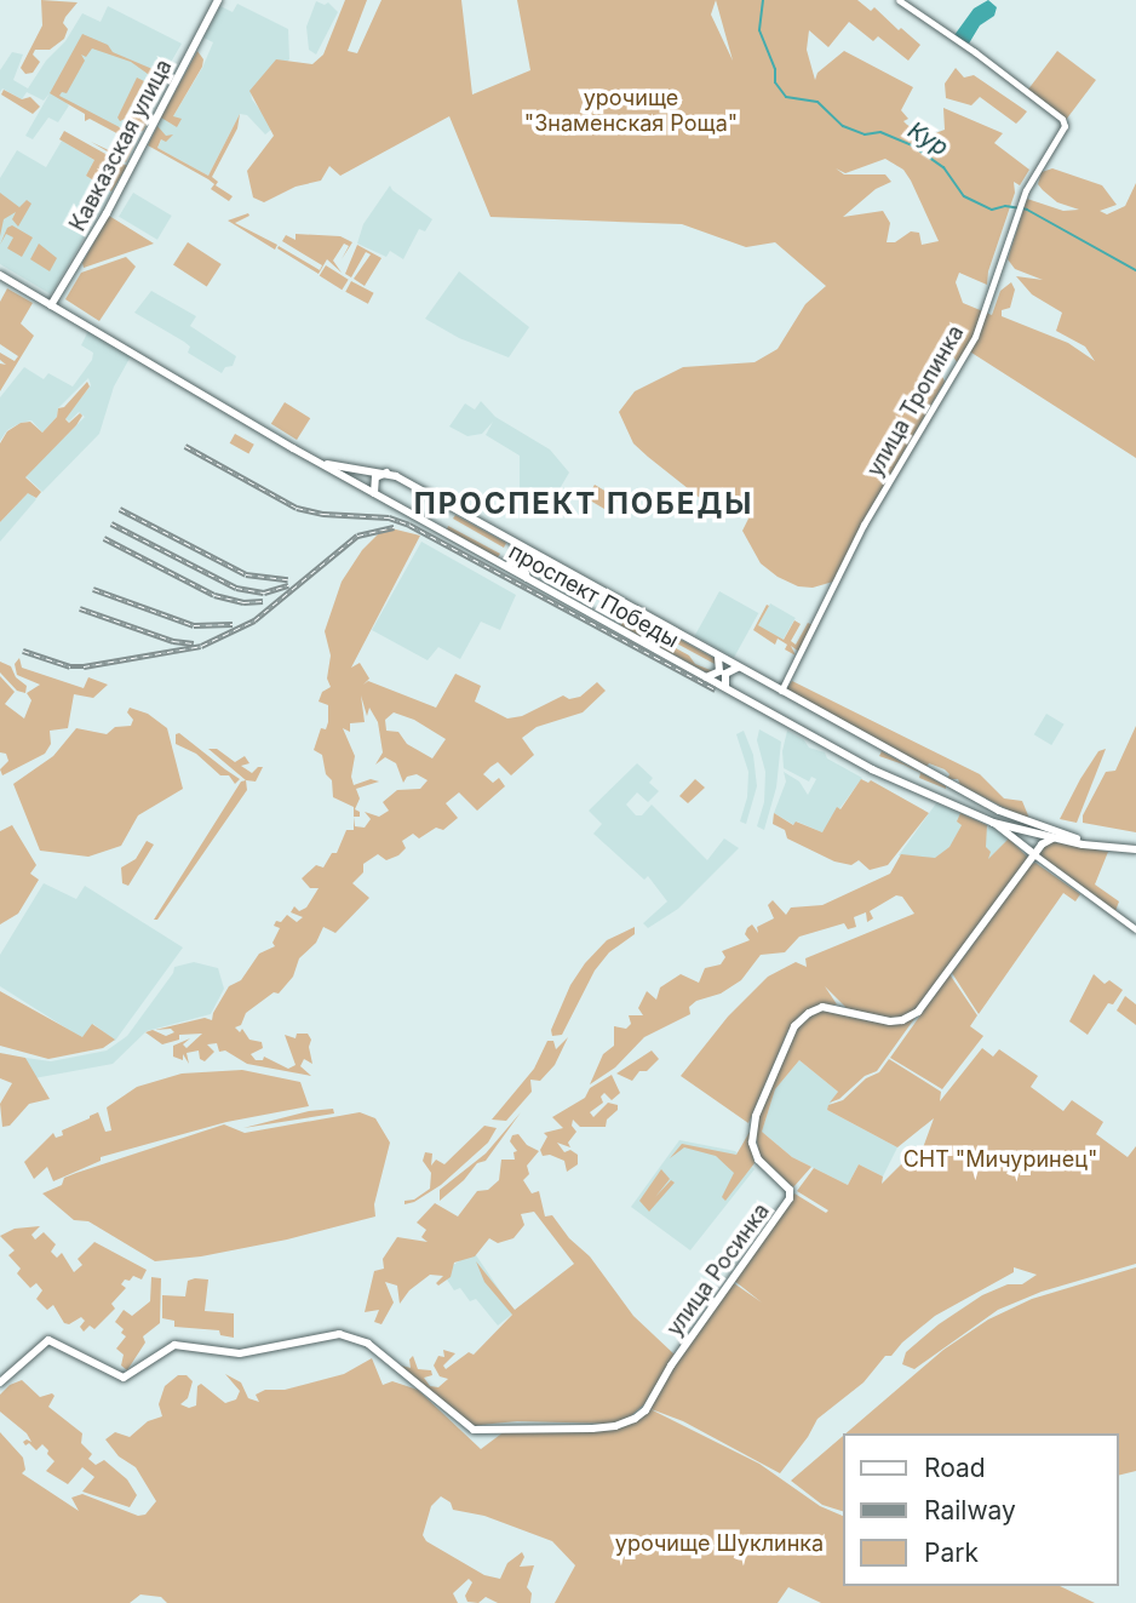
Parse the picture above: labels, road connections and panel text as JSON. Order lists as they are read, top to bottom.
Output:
{
  "streets": {
    "main road": [
      "Кавказская улица",
      "улица Тропинка",
      "проспект Победы",
      "улица Росинка"
    ]
  },
  "crossings": [
    ["улица Тропинка", "проспект Победы"]
  ],
  "districts": ["ПРОСПЕКТ ПОБЕДЫ"],
  "water": ["Кур"],
  "parks": ["урочище \"Знаменская Роща\"", "СНТ \"Мичуринец\"", "урочище Шуклинка"],
  "legend": ["Road", "Railway", "Park"]
}
